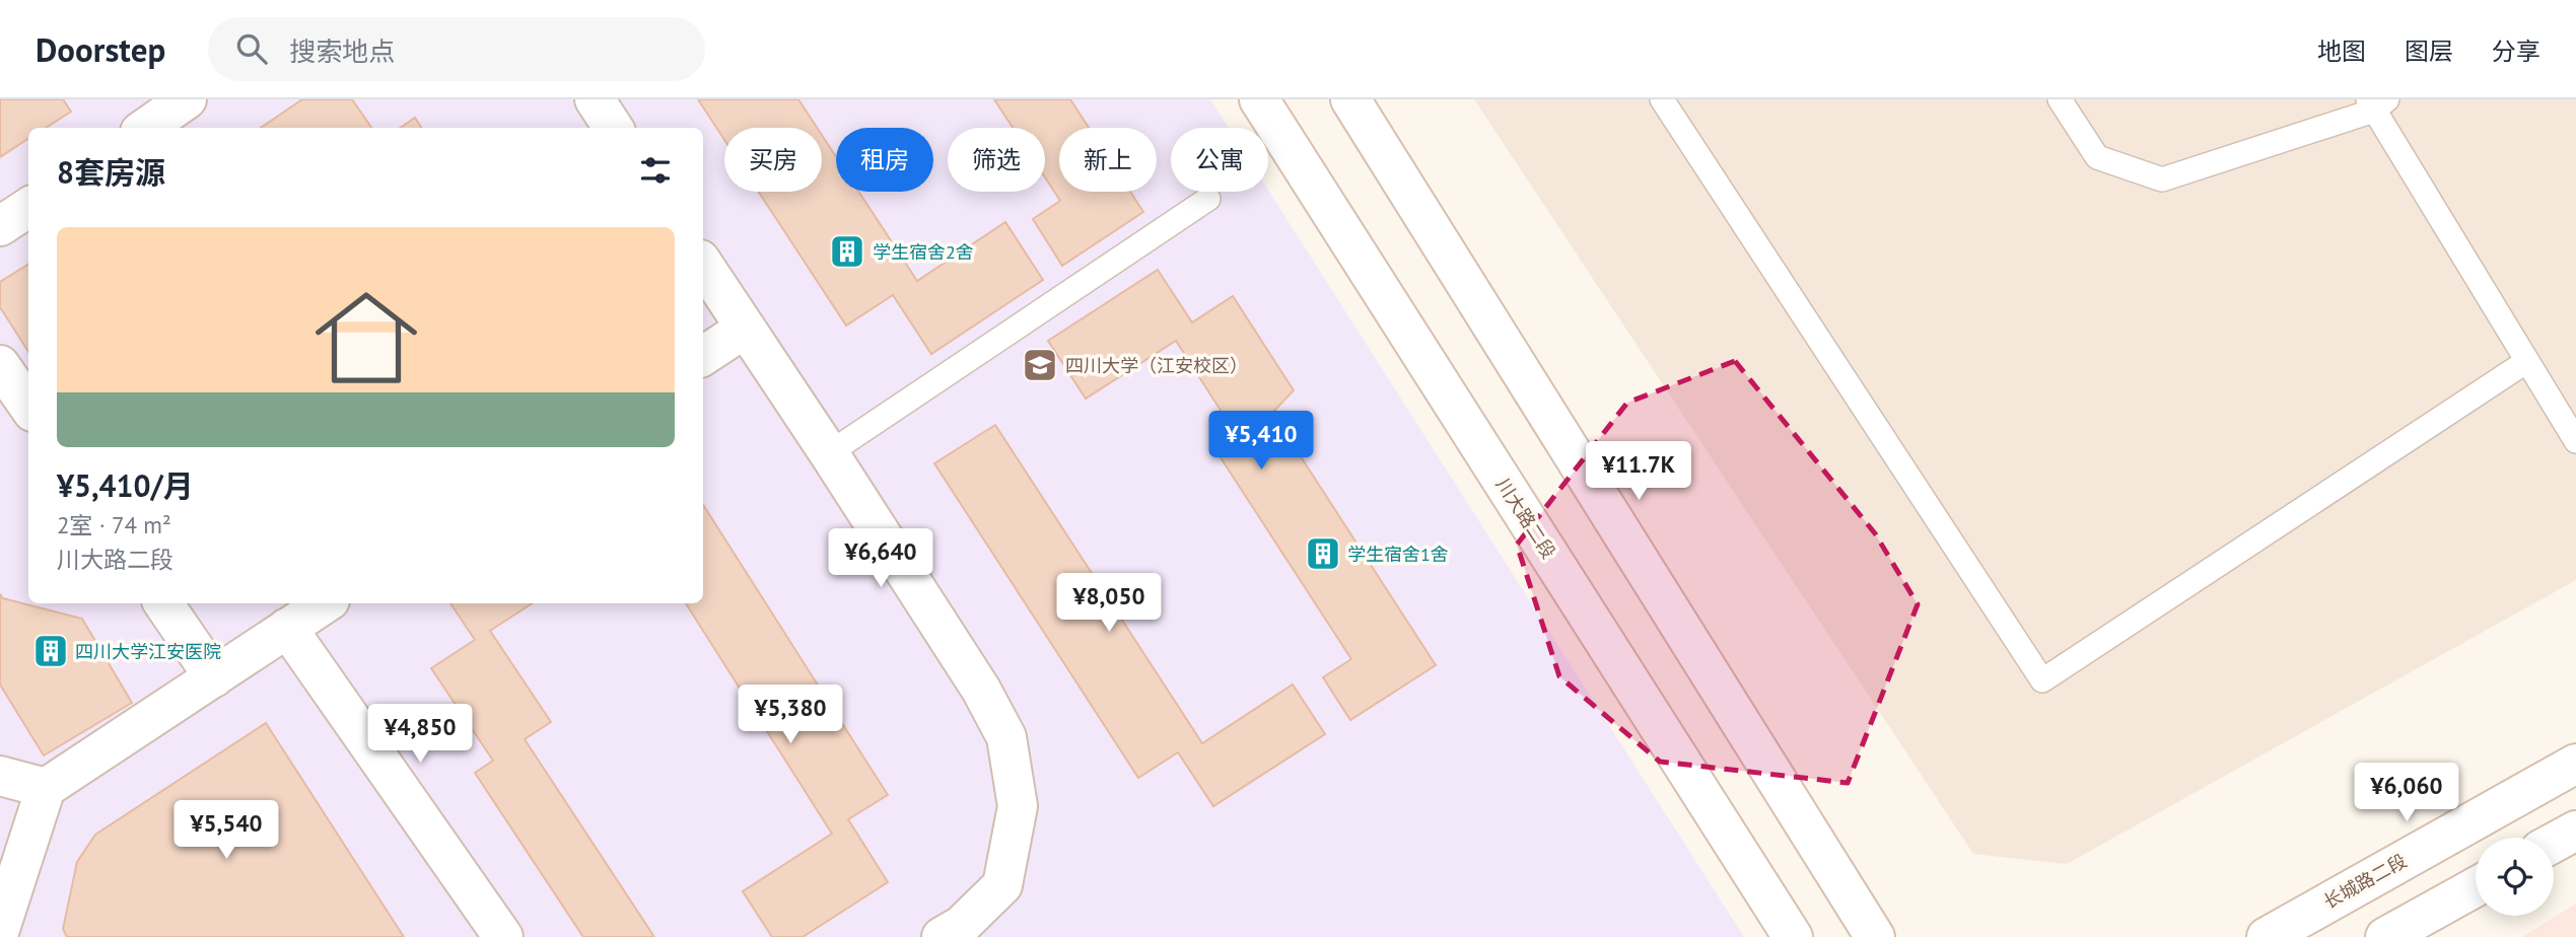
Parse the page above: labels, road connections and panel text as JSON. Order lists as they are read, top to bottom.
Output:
{
  "streets": {
    "main road": ["川大路二段", "长城路二段"]
  },
  "places": {
    "building": ["学生宿舍2舍", "学生宿舍1舍", "四川大学江安医院"],
    "school or university": ["四川大学（江安校区）"]
  },
  "page": {
    "header": "Doorstep",
    "search": "搜索地点",
    "nav": ["地图", "图层", "分享"],
    "chip": [
      "买房",
      "租房",
      "筛选",
      "新上",
      "公寓"
    ],
    "heading": "8套房源",
    "list": [
      {
        "name": "¥5,410/月",
        "note": "2室 · 74 m² · 川大路二段"
      }
    ],
    "price": [
      "¥5,410",
      "¥11.7K",
      "¥6,640",
      "¥8,050",
      "¥5,380",
      "¥4,850",
      "¥6,060",
      "¥5,540"
    ]
  }
}
